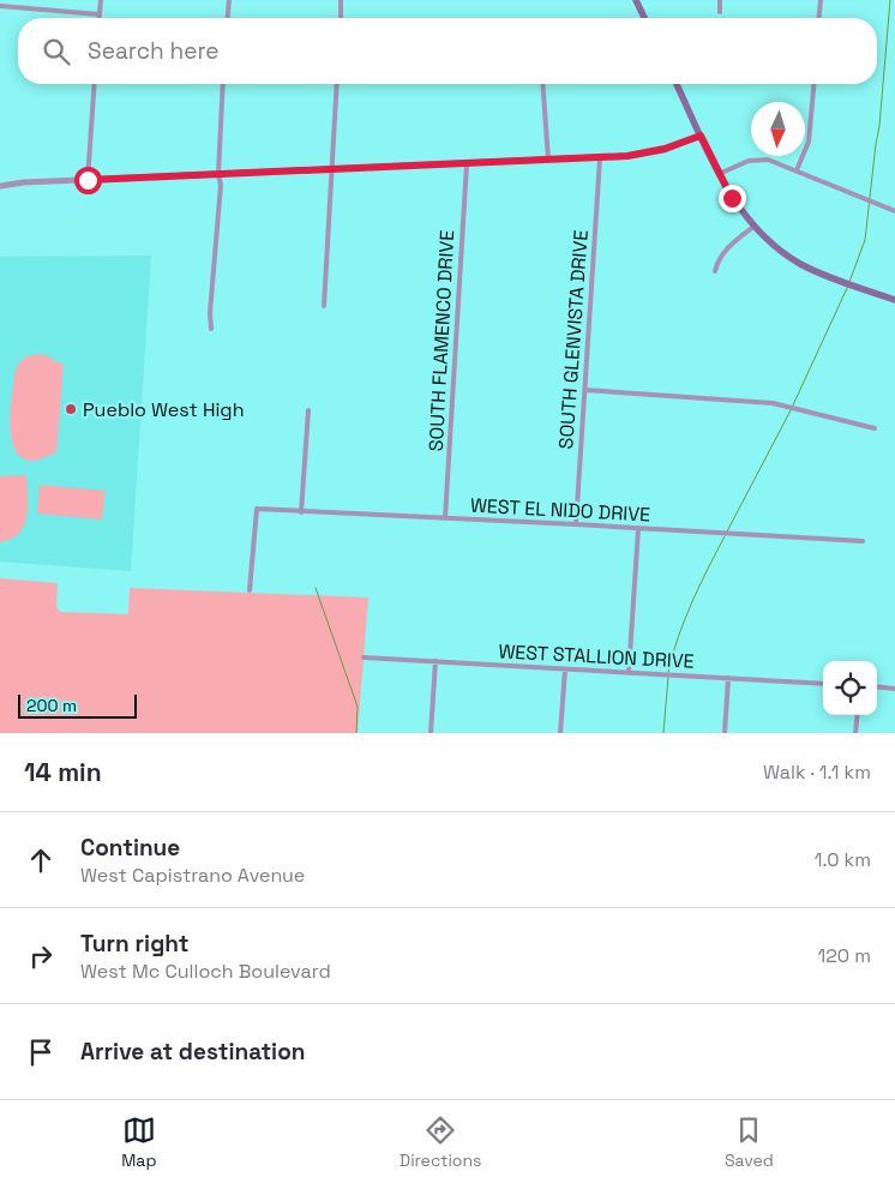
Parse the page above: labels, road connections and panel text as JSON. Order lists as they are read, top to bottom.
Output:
{
  "streets": {
    "street": [
      "SOUTH GLENVISTA DRIVE",
      "SOUTH FLAMENCO DRIVE",
      "WEST EL NIDO DRIVE",
      "WEST STALLION DRIVE"
    ]
  },
  "crossings": [
    ["SOUTH GLENVISTA DRIVE", "WEST EL NIDO DRIVE"],
    ["SOUTH FLAMENCO DRIVE", "WEST EL NIDO DRIVE"]
  ],
  "places": ["Pueblo West High"],
  "scale_bar": "200 m",
  "north": "bottom",
  "page": {
    "search": "Search here",
    "scale": "200 m",
    "heading": ["14 min", "Walk · 1.1 km"],
    "list": [
      ["Continue", "West Capistrano Avenue", "1.0 km"],
      ["Turn right", "West Mc Culloch Boulevard", "120 m"],
      "Arrive at destination"
    ],
    "nav": ["Map", "Directions", "Saved"]
  }
}
